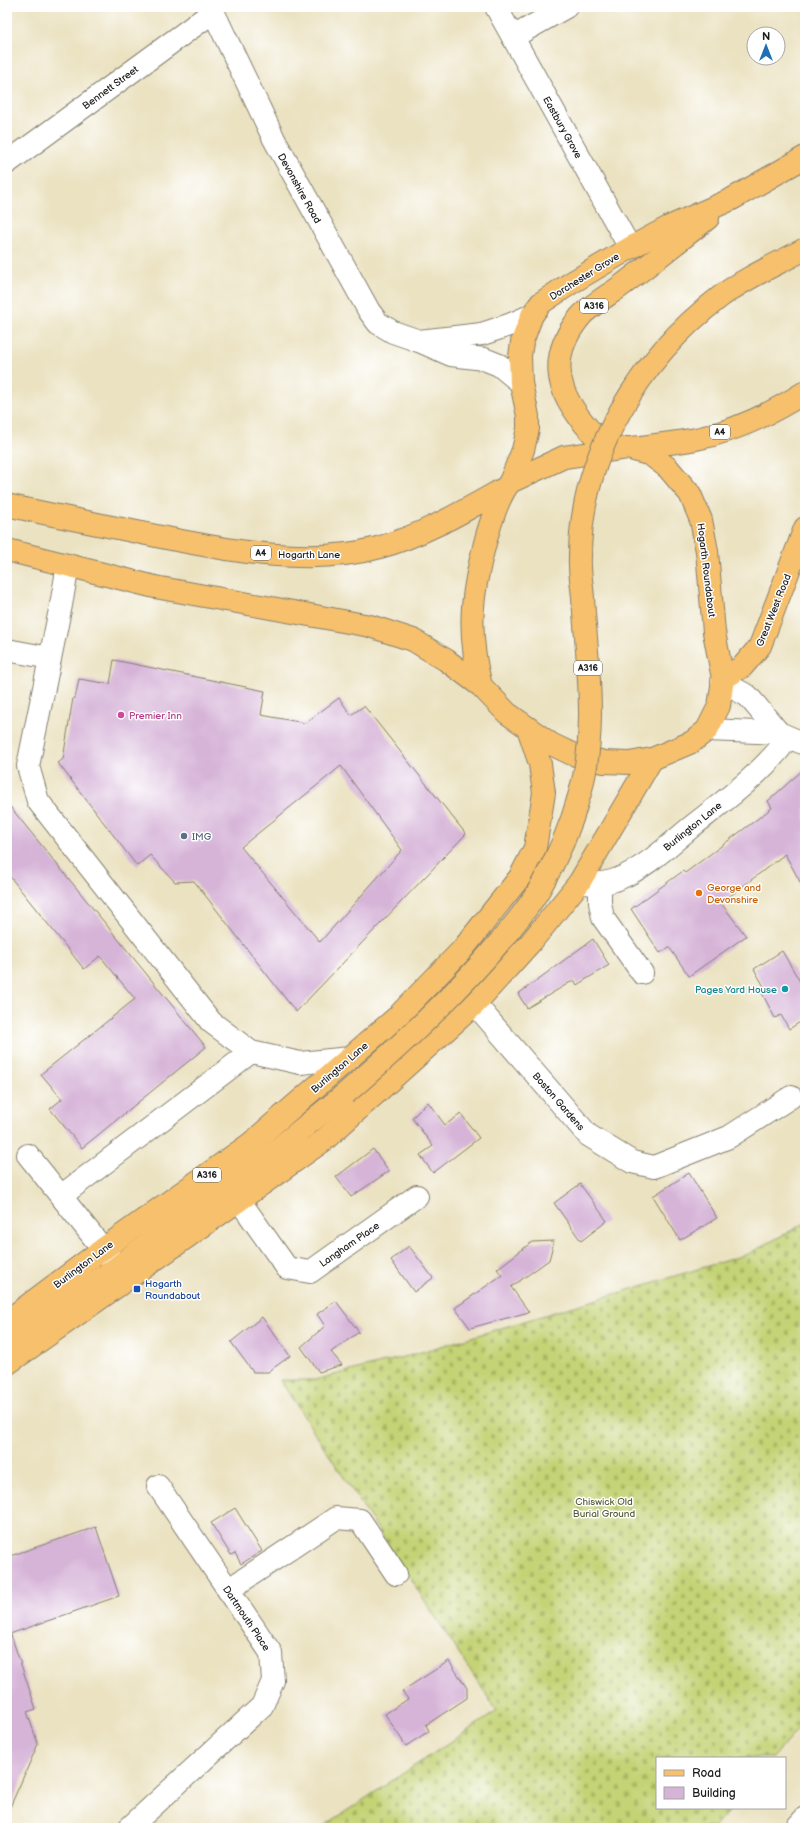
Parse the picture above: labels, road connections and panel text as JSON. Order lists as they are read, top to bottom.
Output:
{
  "streets": {
    "main road": [
      "Dorchester Grove",
      "A316",
      "A4",
      "Hogarth Lane",
      "Hogarth Roundabout",
      "Great West Road",
      "Burlington Lane"
    ],
    "street": [
      "Bennett Street",
      "Eastbury Grove",
      "Devonshire Road",
      "Boston Gardens",
      "Langham Place",
      "Dartmouth Place"
    ]
  },
  "crossings": [
    ["Bennett Street", "Devonshire Road"],
    ["Eastbury Grove", "Dorchester Grove"],
    ["Devonshire Road", "Dorchester Grove"],
    ["Dorchester Grove", "A4"],
    ["Dorchester Grove", "Hogarth Lane"],
    ["Dorchester Grove", "Hogarth Roundabout"],
    ["A316", "Hogarth Roundabout"],
    ["A316", "Burlington Lane"],
    ["A316", "Boston Gardens"],
    ["A316", "Langham Place"],
    ["A4", "Hogarth Roundabout"],
    ["Hogarth Lane", "Hogarth Roundabout"],
    ["Hogarth Roundabout", "Great West Road"],
    ["Hogarth Roundabout", "Burlington Lane"]
  ],
  "parks": ["Chiswick Old Burial Ground"],
  "places": {
    "other": [
      "Premier Inn",
      "IMG",
      "George and Devonshire",
      "Pages Yard House"
    ],
    "transit": ["Hogarth Roundabout"]
  },
  "legend": ["Road", "Building"],
  "north": "top"
}
